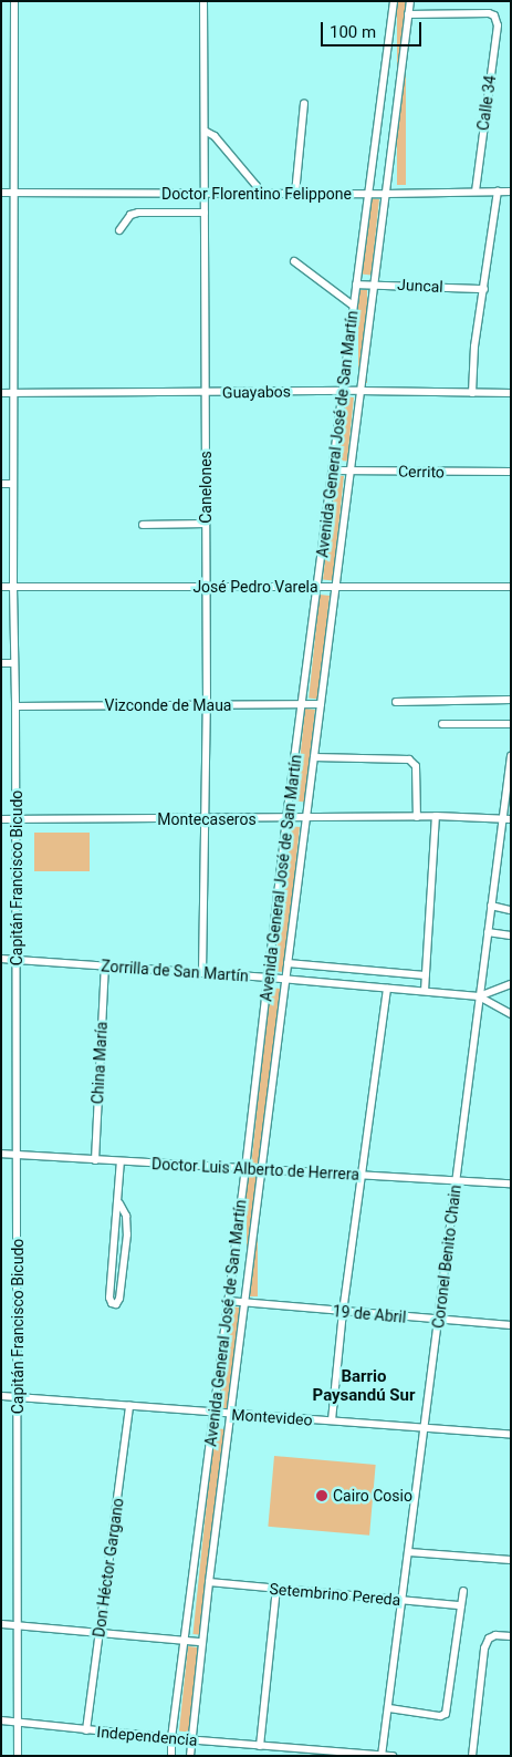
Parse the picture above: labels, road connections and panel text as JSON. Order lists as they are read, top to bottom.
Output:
{
  "streets": {
    "street": [
      "Calle 34",
      "Doctor Florentino Felippone",
      "Juncal",
      "Guayabos",
      "Avenida General José de San Martín",
      "Cerrito",
      "Canelones",
      "José Pedro Varela",
      "Vizconde de Maua",
      "Montecaseros",
      "Capitán Francisco Bicudo",
      "Zorrilla de San Martín",
      "China María",
      "Doctor Luis Alberto de Herrera",
      "Coronel Benito Chain",
      "19 de Abril",
      "Montevideo",
      "Don Héctor Gargano",
      "Setembrino Pereda",
      "Independencia"
    ]
  },
  "crossings": [
    ["Calle 34", "Doctor Florentino Felippone"],
    ["Calle 34", "Avenida General José de San Martín"],
    ["Doctor Florentino Felippone", "Avenida General José de San Martín"],
    ["Doctor Florentino Felippone", "Canelones"],
    ["Doctor Florentino Felippone", "Capitán Francisco Bicudo"],
    ["Juncal", "Avenida General José de San Martín"],
    ["Guayabos", "Avenida General José de San Martín"],
    ["Guayabos", "Canelones"],
    ["Guayabos", "Capitán Francisco Bicudo"],
    ["Avenida General José de San Martín", "Cerrito"],
    ["Avenida General José de San Martín", "José Pedro Varela"],
    ["Avenida General José de San Martín", "Vizconde de Maua"],
    ["Avenida General José de San Martín", "Montecaseros"],
    ["Avenida General José de San Martín", "Zorrilla de San Martín"],
    ["Avenida General José de San Martín", "Doctor Luis Alberto de Herrera"],
    ["Avenida General José de San Martín", "19 de Abril"],
    ["Avenida General José de San Martín", "Montevideo"],
    ["Avenida General José de San Martín", "Setembrino Pereda"],
    ["Avenida General José de San Martín", "Independencia"],
    ["Canelones", "José Pedro Varela"],
    ["Canelones", "Vizconde de Maua"],
    ["Canelones", "Montecaseros"],
    ["Canelones", "Zorrilla de San Martín"],
    ["José Pedro Varela", "Capitán Francisco Bicudo"],
    ["Vizconde de Maua", "Capitán Francisco Bicudo"],
    ["Montecaseros", "Capitán Francisco Bicudo"],
    ["Montecaseros", "Coronel Benito Chain"],
    ["Capitán Francisco Bicudo", "Zorrilla de San Martín"],
    ["Capitán Francisco Bicudo", "Doctor Luis Alberto de Herrera"],
    ["Capitán Francisco Bicudo", "Montevideo"],
    ["Capitán Francisco Bicudo", "Independencia"],
    ["Zorrilla de San Martín", "China María"],
    ["Zorrilla de San Martín", "Coronel Benito Chain"],
    ["China María", "Doctor Luis Alberto de Herrera"],
    ["Doctor Luis Alberto de Herrera", "Coronel Benito Chain"],
    ["Coronel Benito Chain", "19 de Abril"],
    ["Coronel Benito Chain", "Montevideo"],
    ["Coronel Benito Chain", "Setembrino Pereda"],
    ["Coronel Benito Chain", "Independencia"],
    ["Montevideo", "Don Héctor Gargano"],
    ["Don Héctor Gargano", "Independencia"]
  ],
  "districts": ["Barrio Paysandú Sur"],
  "places": ["Cairo Cosio"],
  "scale_bar": "100 m"
}
